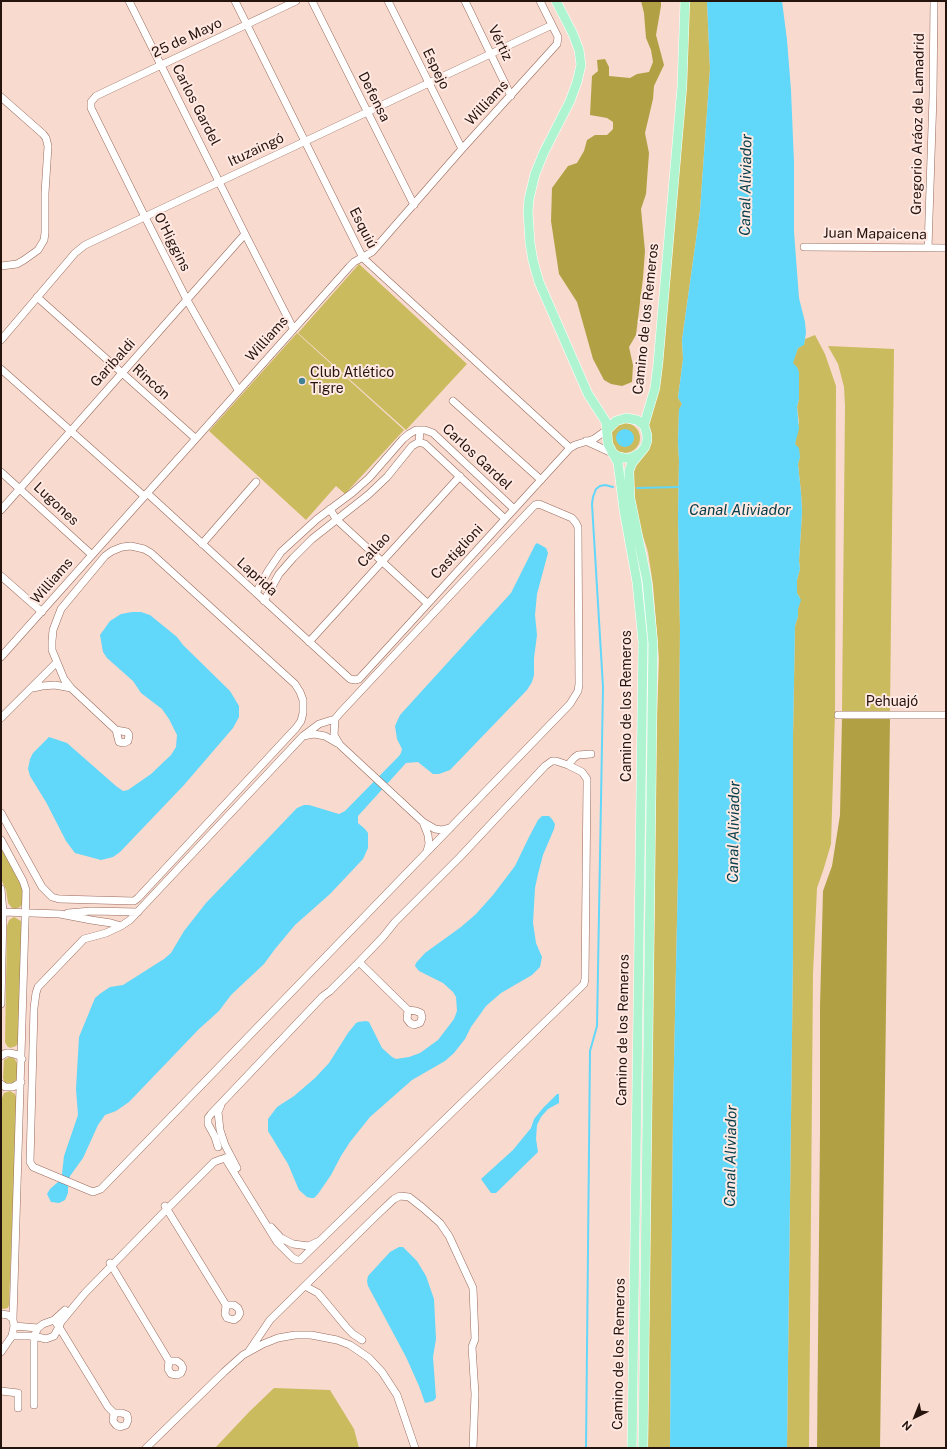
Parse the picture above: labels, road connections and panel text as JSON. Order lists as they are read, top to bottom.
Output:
{
  "streets": {
    "main road": ["Camino de los Remeros"],
    "street": [
      "25 de Mayo",
      "Vértiz",
      "Espejo",
      "Defensa",
      "Williams",
      "Carlos Gardel",
      "Gregorio Aráoz de Lamadrid",
      "Ituzaingó",
      "Esquiú",
      "Juan Mapaicena",
      "O'Higgins",
      "Garibaldi",
      "Rincón",
      "Lugones",
      "Callao",
      "Castiglioni",
      "Laprida",
      "Pehuajó"
    ]
  },
  "crossings": [
    ["25 de Mayo", "Carlos Gardel"],
    ["25 de Mayo", "Esquiú"],
    ["25 de Mayo", "O'Higgins"],
    ["Vértiz", "Williams"],
    ["Vértiz", "Ituzaingó"],
    ["Espejo", "Williams"],
    ["Espejo", "Ituzaingó"],
    ["Defensa", "Williams"],
    ["Defensa", "Ituzaingó"],
    ["Williams", "Carlos Gardel"],
    ["Williams", "Ituzaingó"],
    ["Williams", "Esquiú"],
    ["Williams", "O'Higgins"],
    ["Williams", "Rincón"],
    ["Williams", "Lugones"],
    ["Williams", "Laprida"],
    ["Carlos Gardel", "Ituzaingó"],
    ["Carlos Gardel", "Garibaldi"],
    ["Carlos Gardel", "Callao"],
    ["Carlos Gardel", "Castiglioni"],
    ["Gregorio Aráoz de Lamadrid", "Juan Mapaicena"],
    ["Ituzaingó", "Esquiú"],
    ["Ituzaingó", "O'Higgins"],
    ["Ituzaingó", "Rincón"],
    ["Esquiú", "Castiglioni"],
    ["O'Higgins", "Garibaldi"],
    ["Camino de los Remeros", "Castiglioni"],
    ["Garibaldi", "Rincón"],
    ["Garibaldi", "Lugones"],
    ["Garibaldi", "Laprida"],
    ["Callao", "Laprida"],
    ["Castiglioni", "Laprida"]
  ],
  "water": ["Canal Aliviador"],
  "places": ["Club Atlético Tigre"],
  "north": "bottom left"
}
